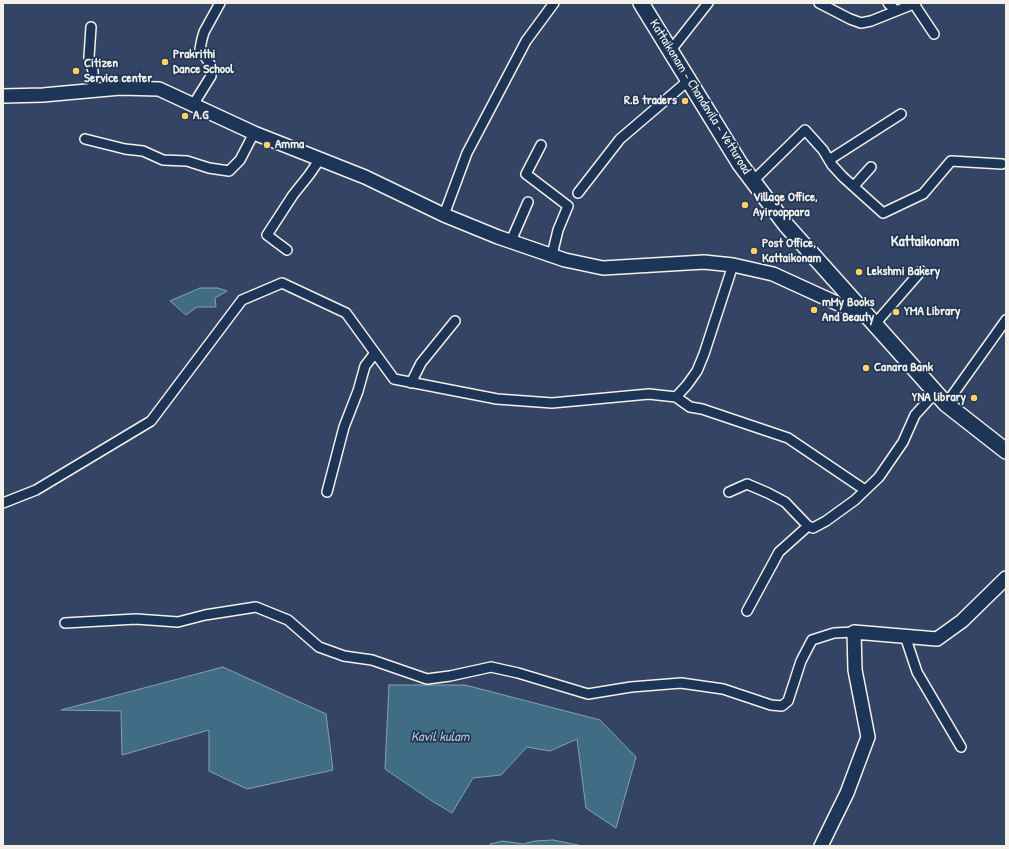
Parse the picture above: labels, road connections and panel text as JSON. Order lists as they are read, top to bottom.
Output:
{
  "streets": {
    "main road": ["Kattaikonam - Chandavila - Vetturoad"]
  },
  "districts": ["Kattaikonam"],
  "water": ["Kavil kulam"],
  "places": [
    "Prakrithi Dance School",
    "Citizen Service center",
    "R.B traders",
    "A.G",
    "Amma",
    "Village Office, Ayirooppara",
    "Post Office, Kattaikonam",
    "Lekshmi Bakery",
    "mMy Books And Beauty",
    "YMA Library",
    "Canara Bank",
    "YNA library"
  ]
}
